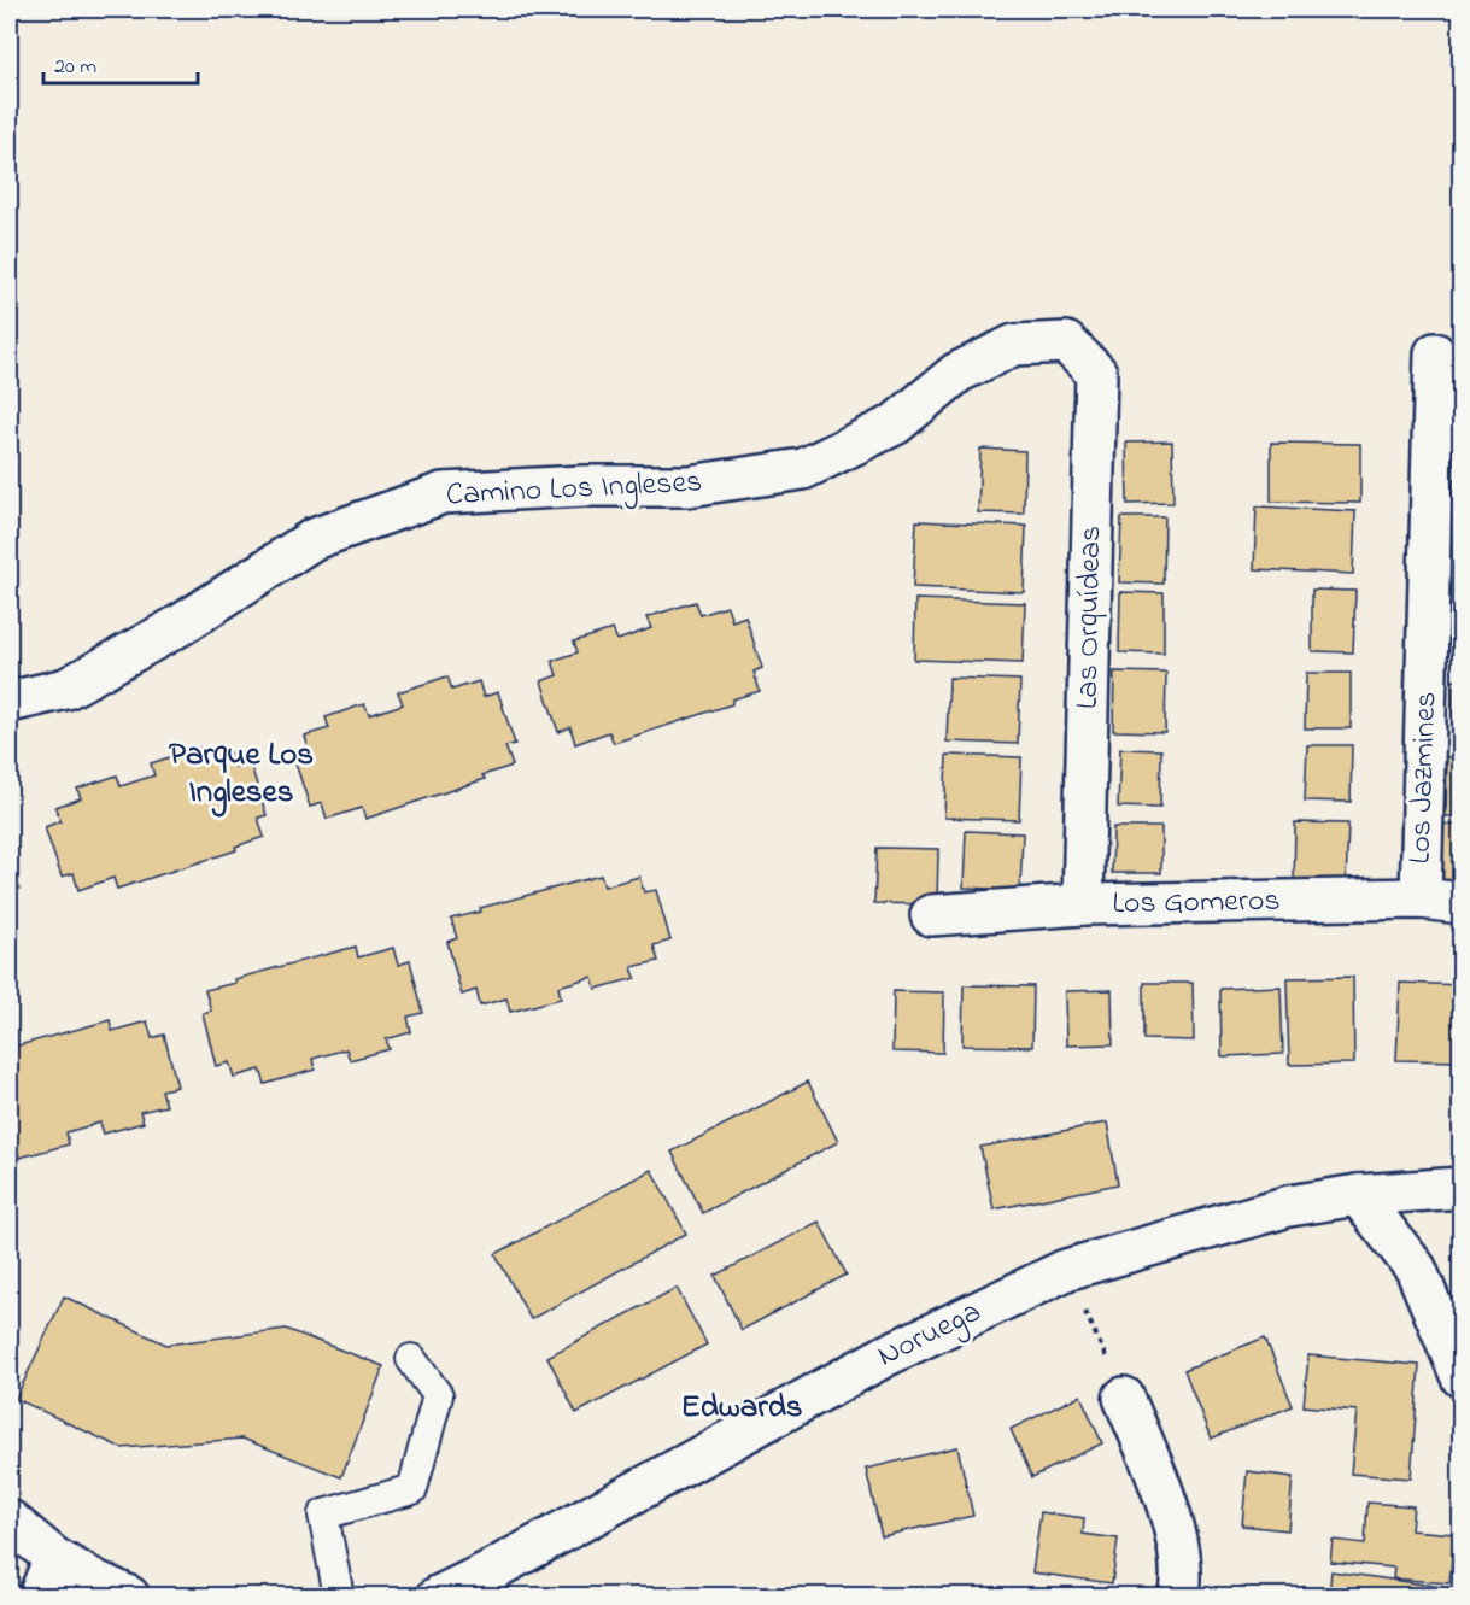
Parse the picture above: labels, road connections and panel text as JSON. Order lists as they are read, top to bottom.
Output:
{
  "streets": {
    "street": [
      "Camino Los Ingleses",
      "Las Orquídeas",
      "Los Jazmines",
      "Los Gomeros",
      "Noruega"
    ]
  },
  "crossings": [
    ["Camino Los Ingleses", "Las Orquídeas"],
    ["Las Orquídeas", "Los Gomeros"],
    ["Los Jazmines", "Los Gomeros"]
  ],
  "districts": ["Parque Los Ingleses", "Edwards"],
  "scale_bar": "20 m"
}
